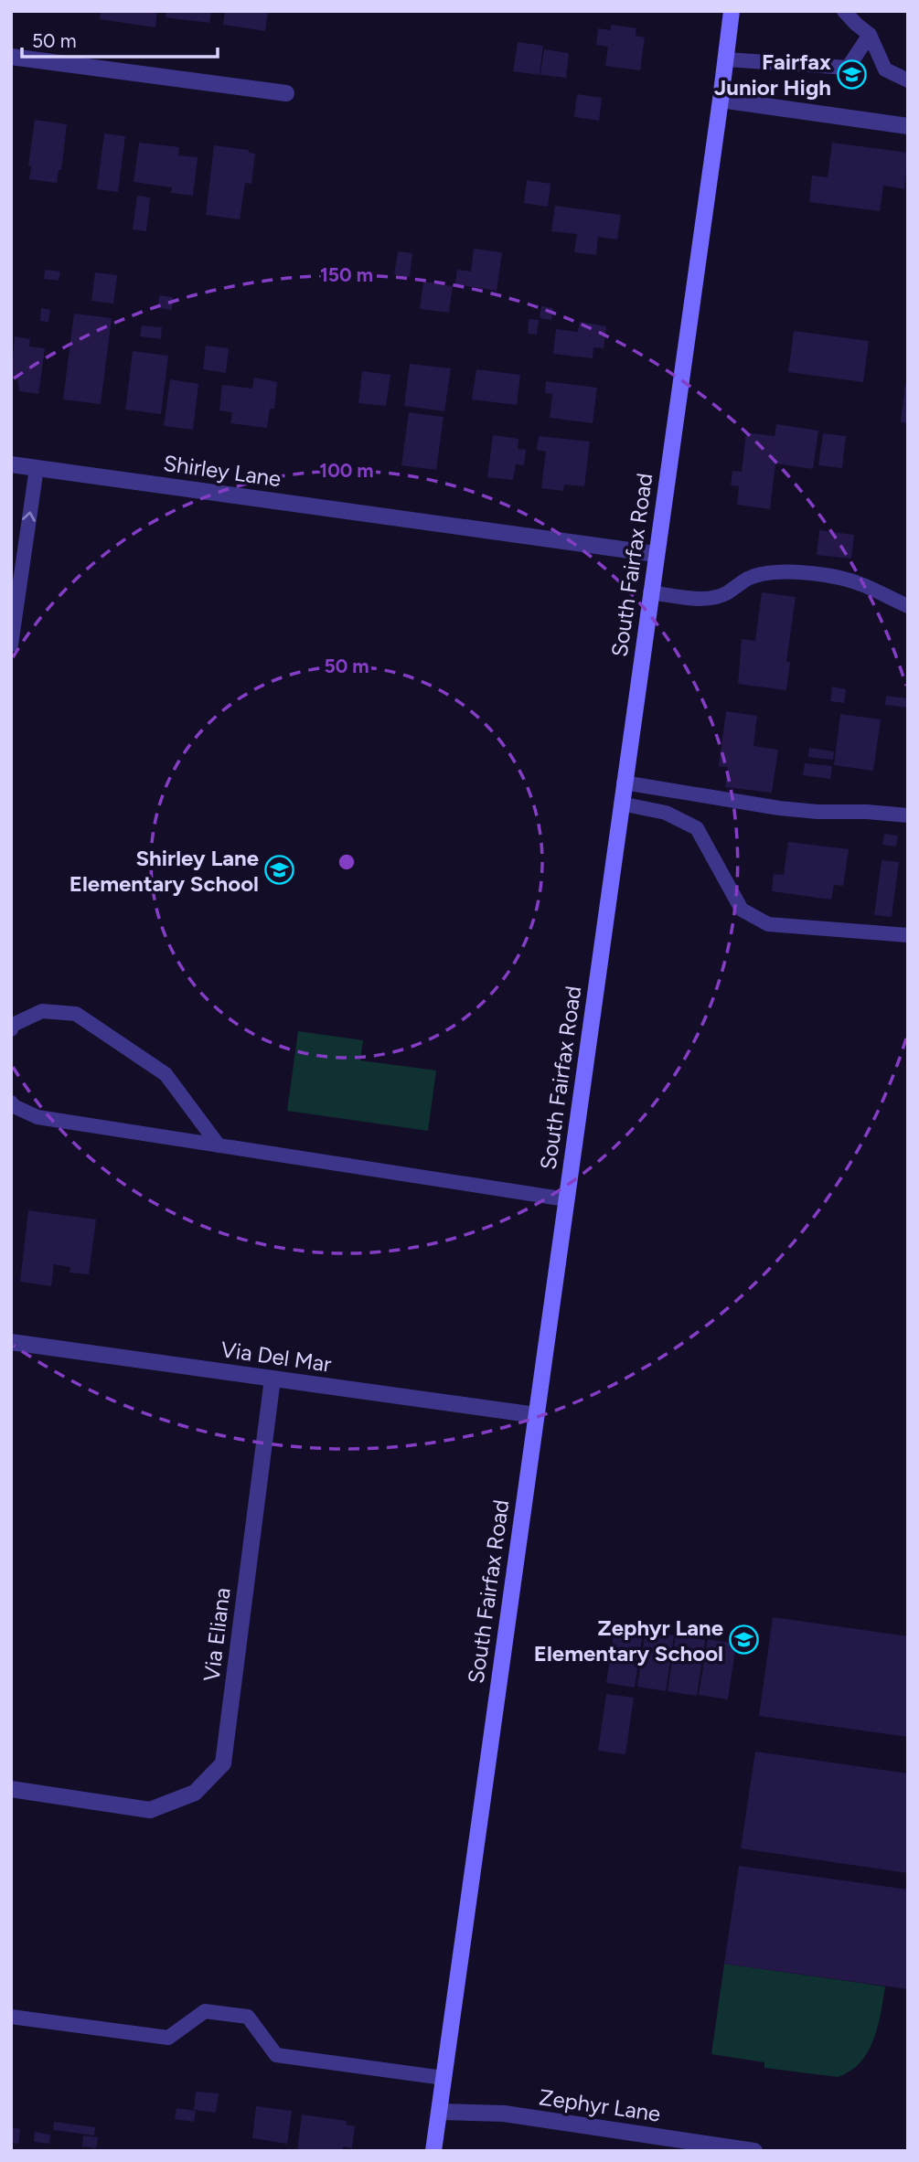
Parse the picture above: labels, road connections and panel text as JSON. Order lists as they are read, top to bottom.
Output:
{
  "streets": {
    "street": [
      "Shirley Lane",
      "South Fairfax Road",
      "Via Del Mar",
      "Via Eliana",
      "Zephyr Lane"
    ]
  },
  "crossings": [
    ["Shirley Lane", "South Fairfax Road"],
    ["South Fairfax Road", "Via Del Mar"],
    ["South Fairfax Road", "Zephyr Lane"],
    ["Via Del Mar", "Via Eliana"]
  ],
  "places": {
    "school or university": ["Fairfax Junior High", "Shirley Lane Elementary School", "Zephyr Lane Elementary School"]
  },
  "scale_bar": "50 m",
  "rings": ["150 m", "100 m", "50 m"]
}
